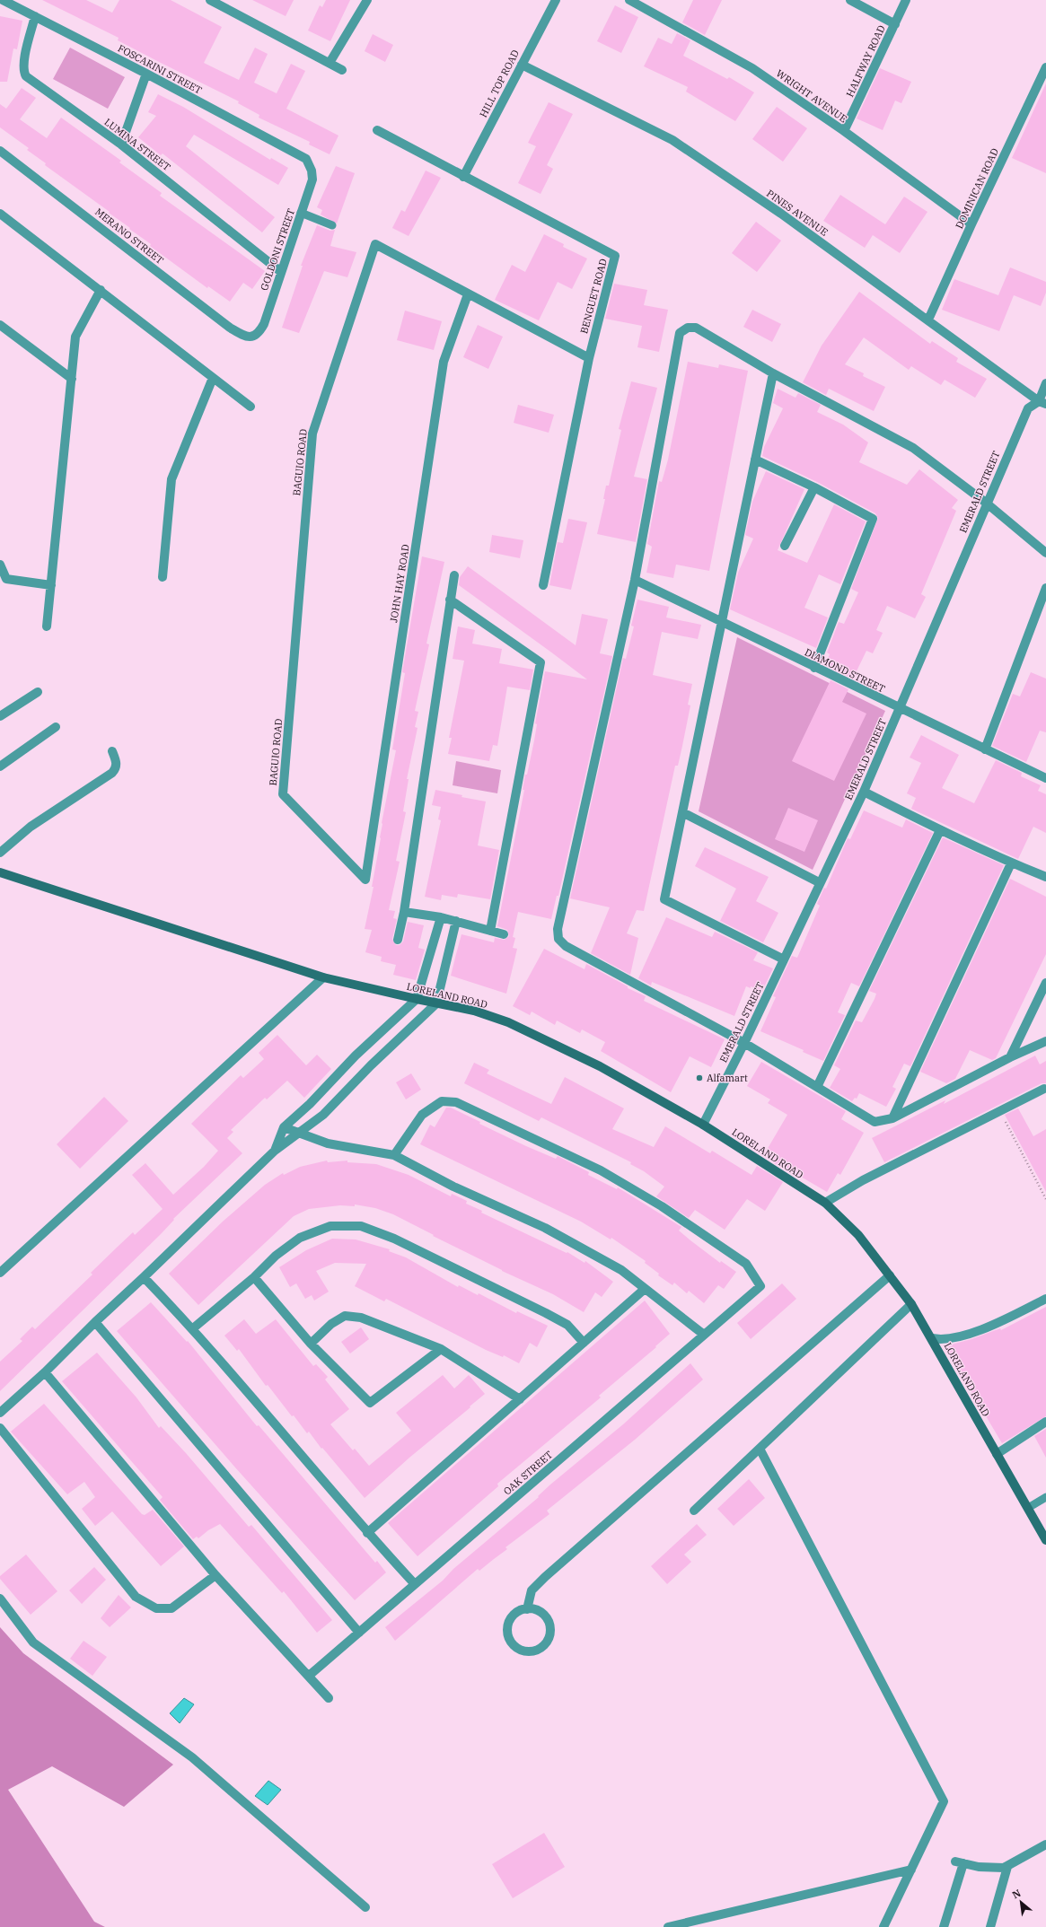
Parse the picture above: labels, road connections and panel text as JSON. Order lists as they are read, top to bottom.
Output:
{
  "streets": {
    "street": [
      "HALFWAY ROAD",
      "FOSCARINI STREET",
      "HILL TOP ROAD",
      "WRIGHT AVENUE",
      "LUMINA STREET",
      "DOMINICAN ROAD",
      "PINES AVENUE",
      "MERANO STREET",
      "GOLDONI STREET",
      "BENGUET ROAD",
      "BAGUIO ROAD",
      "EMERALD STREET",
      "JOHN HAY ROAD",
      "DIAMOND STREET",
      "LORELAND ROAD",
      "OAK STREET"
    ]
  },
  "crossings": [
    ["HALFWAY ROAD", "WRIGHT AVENUE"],
    ["FOSCARINI STREET", "LUMINA STREET"],
    ["FOSCARINI STREET", "GOLDONI STREET"],
    ["HILL TOP ROAD", "PINES AVENUE"],
    ["HILL TOP ROAD", "BENGUET ROAD"],
    ["WRIGHT AVENUE", "DOMINICAN ROAD"],
    ["LUMINA STREET", "GOLDONI STREET"],
    ["DOMINICAN ROAD", "PINES AVENUE"],
    ["PINES AVENUE", "EMERALD STREET"],
    ["MERANO STREET", "GOLDONI STREET"],
    ["BENGUET ROAD", "BAGUIO ROAD"],
    ["BAGUIO ROAD", "JOHN HAY ROAD"],
    ["EMERALD STREET", "DIAMOND STREET"],
    ["EMERALD STREET", "LORELAND ROAD"]
  ],
  "places": ["Alfamart"],
  "north": "top left"
}
